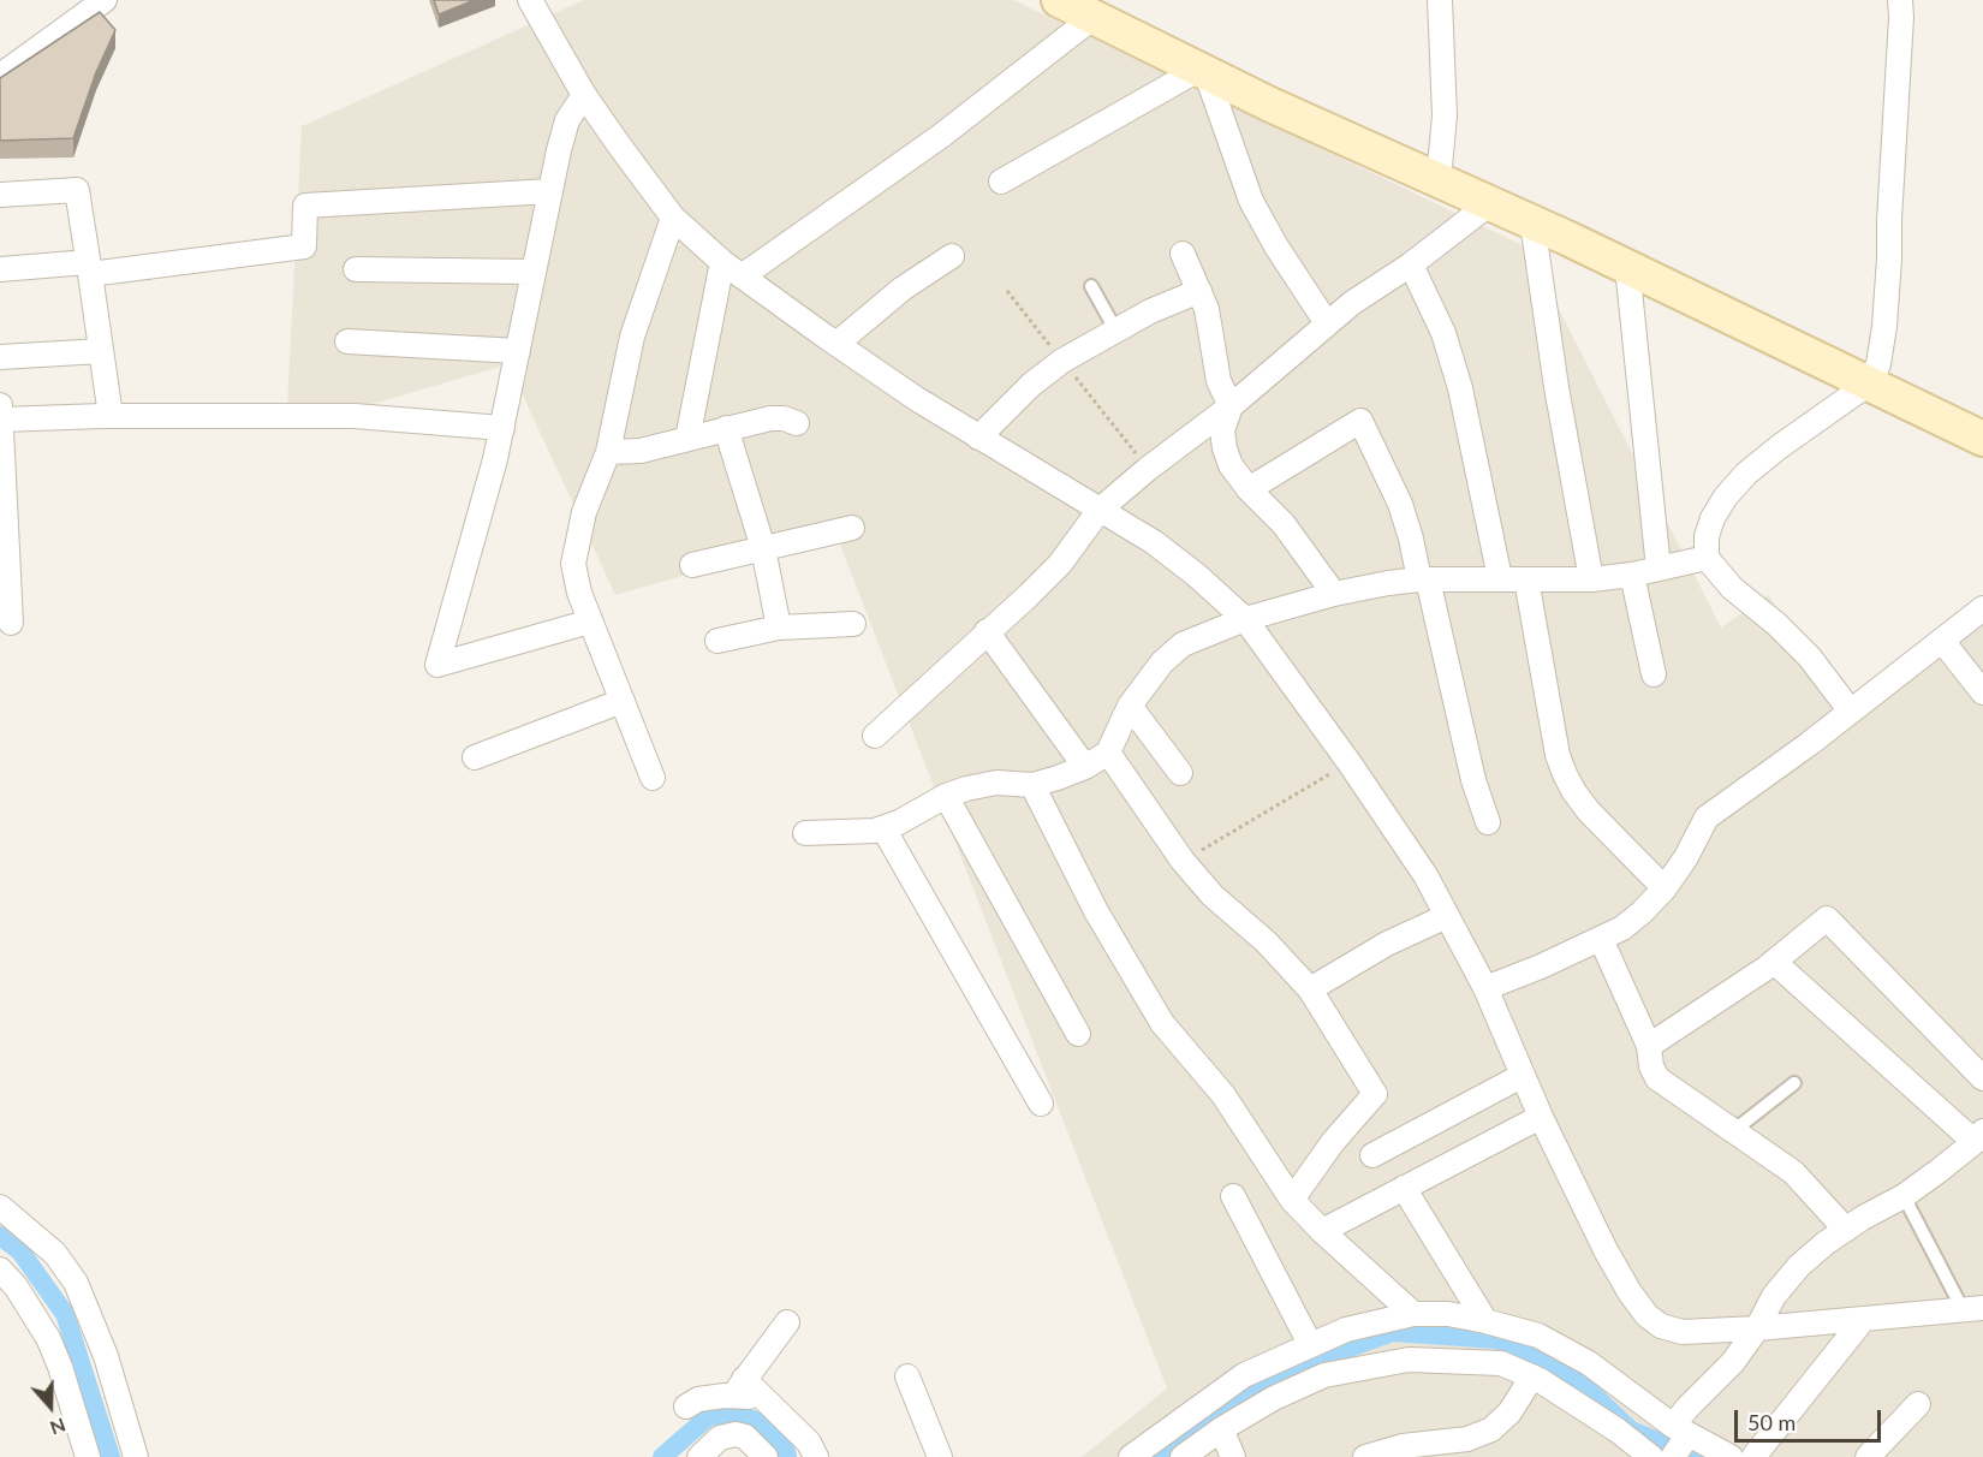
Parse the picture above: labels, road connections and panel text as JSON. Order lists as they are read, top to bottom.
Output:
{
  "scale_bar": "50 m",
  "north": "bottom"
}
